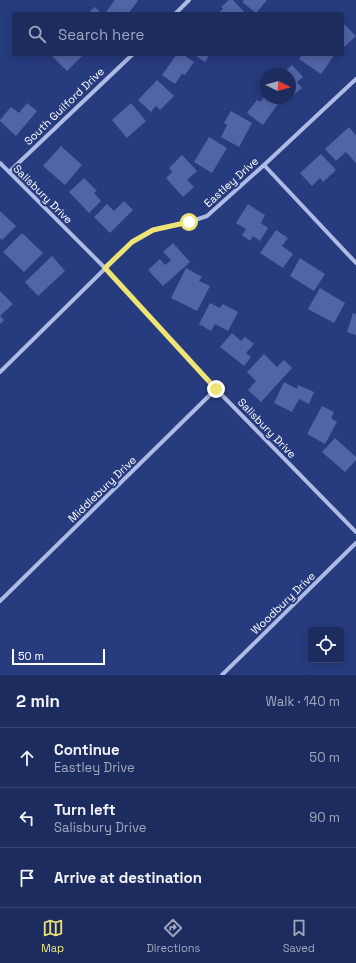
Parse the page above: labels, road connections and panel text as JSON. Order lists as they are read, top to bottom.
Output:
{
  "streets": {
    "street": [
      "South Guilford Drive",
      "Eastley Drive",
      "Salisbury Drive",
      "Middlebury Drive",
      "Woodbury Drive"
    ]
  },
  "crossings": [
    ["South Guilford Drive", "Salisbury Drive"],
    ["Eastley Drive", "Salisbury Drive"],
    ["Salisbury Drive", "Middlebury Drive"]
  ],
  "scale_bar": "50 m",
  "north": "right",
  "page": {
    "search": "Search here",
    "scale": "50 m",
    "heading": ["2 min", "Walk · 140 m"],
    "list": [
      ["Continue", "Eastley Drive", "50 m"],
      ["Turn left", "Salisbury Drive", "90 m"],
      "Arrive at destination"
    ],
    "nav": ["Map", "Directions", "Saved"]
  }
}
